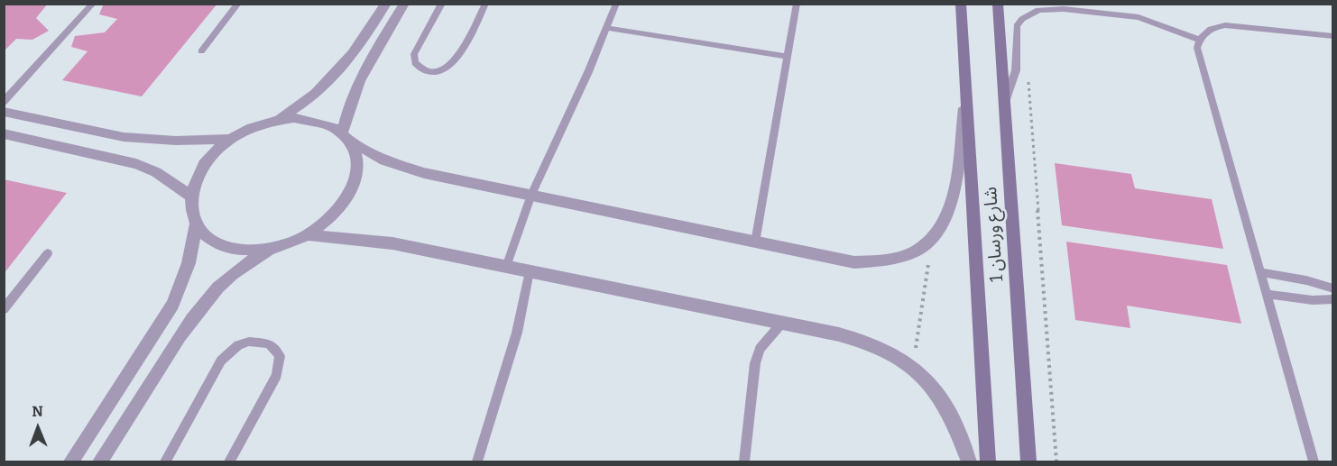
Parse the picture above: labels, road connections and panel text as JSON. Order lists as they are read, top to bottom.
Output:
{
  "streets": {
    "street": ["شارع ورسان 1"]
  },
  "north": "top"
}
